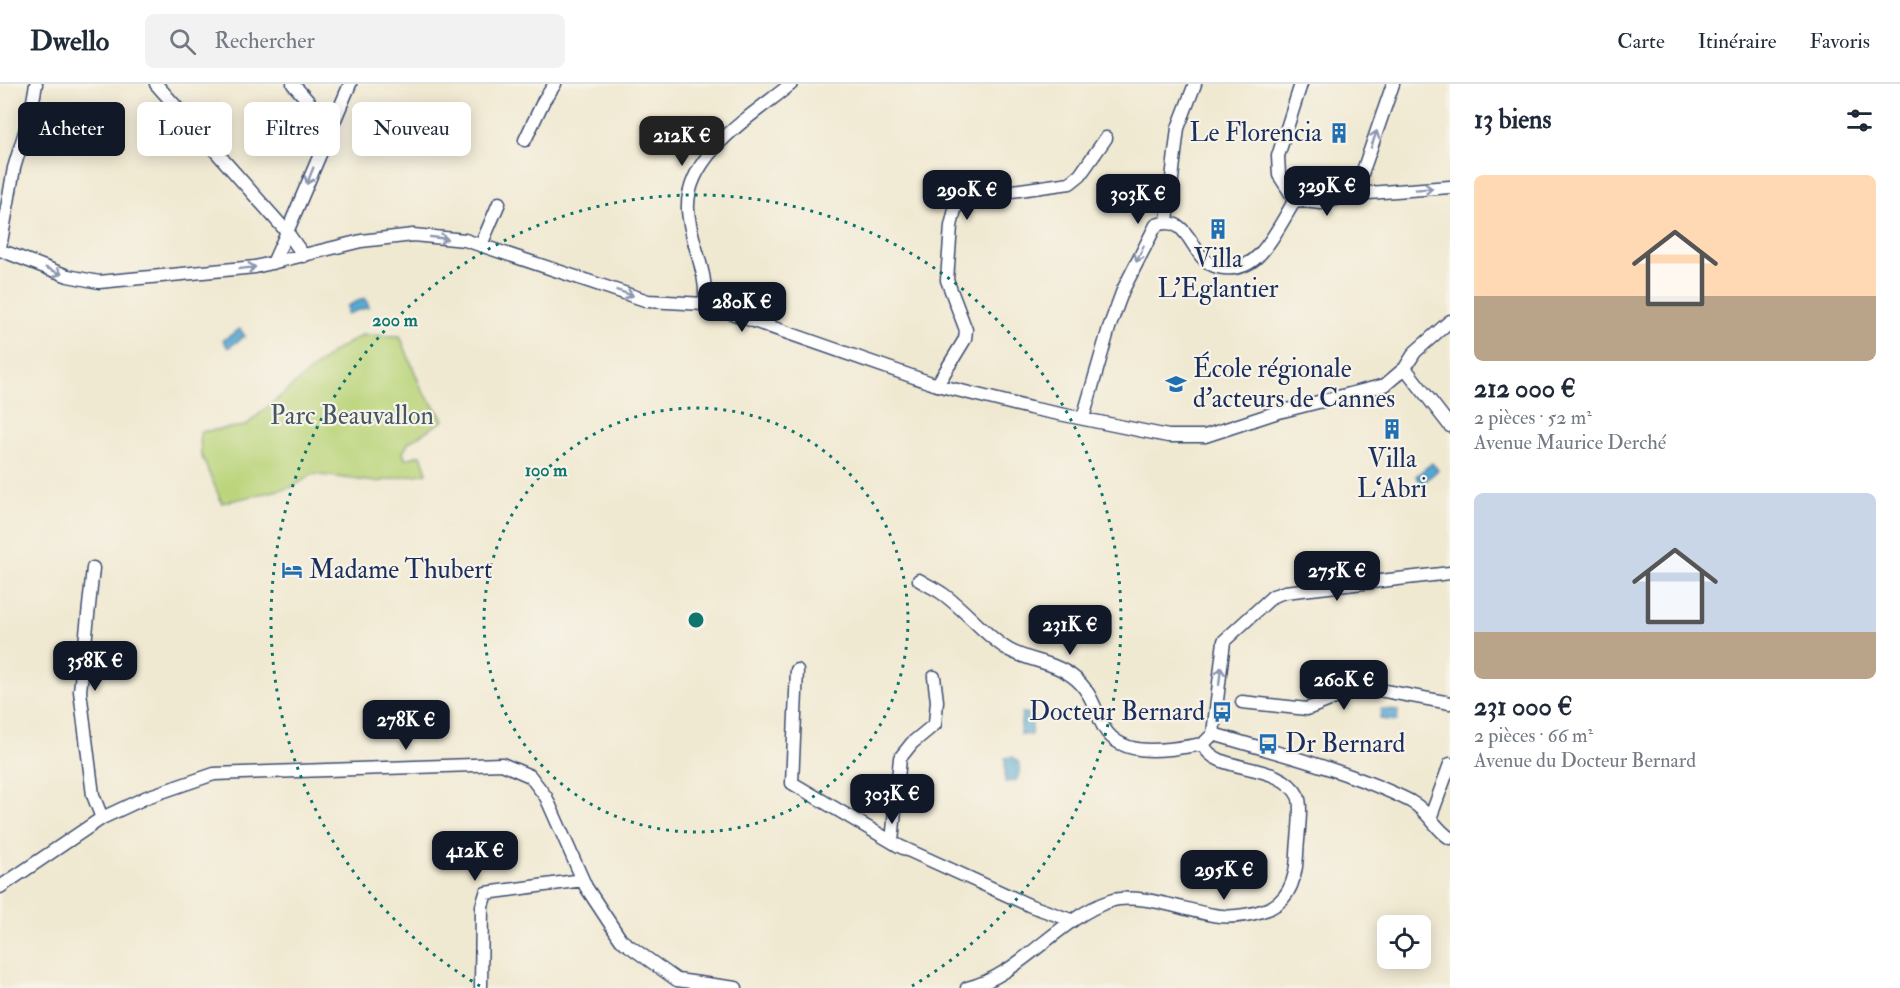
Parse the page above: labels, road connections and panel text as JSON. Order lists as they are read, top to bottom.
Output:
{
  "parks": ["Parc Beauvallon"],
  "places": {
    "building": ["Le Florencia", "Villa L'Eglantier", "Villa L‘Abri"],
    "school or university": ["École régionale d'acteurs de Cannes"],
    "hotel": ["Madame Thubert"],
    "bus stop": ["Docteur Bernard", "Dr Bernard"]
  },
  "page": {
    "header": "Dwello",
    "search": "Rechercher",
    "nav": ["Carte", "Itinéraire", "Favoris"],
    "heading": "13 biens",
    "chip": [
      "Acheter",
      "Louer",
      "Filtres",
      "Nouveau"
    ],
    "price": [
      "212K €",
      "329K €",
      "290K €",
      "303K €",
      "280K €",
      "275K €",
      "231K €",
      "358K €",
      "260K €",
      "278K €",
      "303K €",
      "412K €",
      "295K €"
    ],
    "list": [
      {
        "name": "212 000 €",
        "note": "2 pièces · 52 m² · Avenue Maurice Derché"
      },
      {
        "name": "231 000 €",
        "note": "2 pièces · 66 m² · Avenue du Docteur Bernard"
      }
    ]
  },
  "rings": ["200 m", "100 m"]
}
